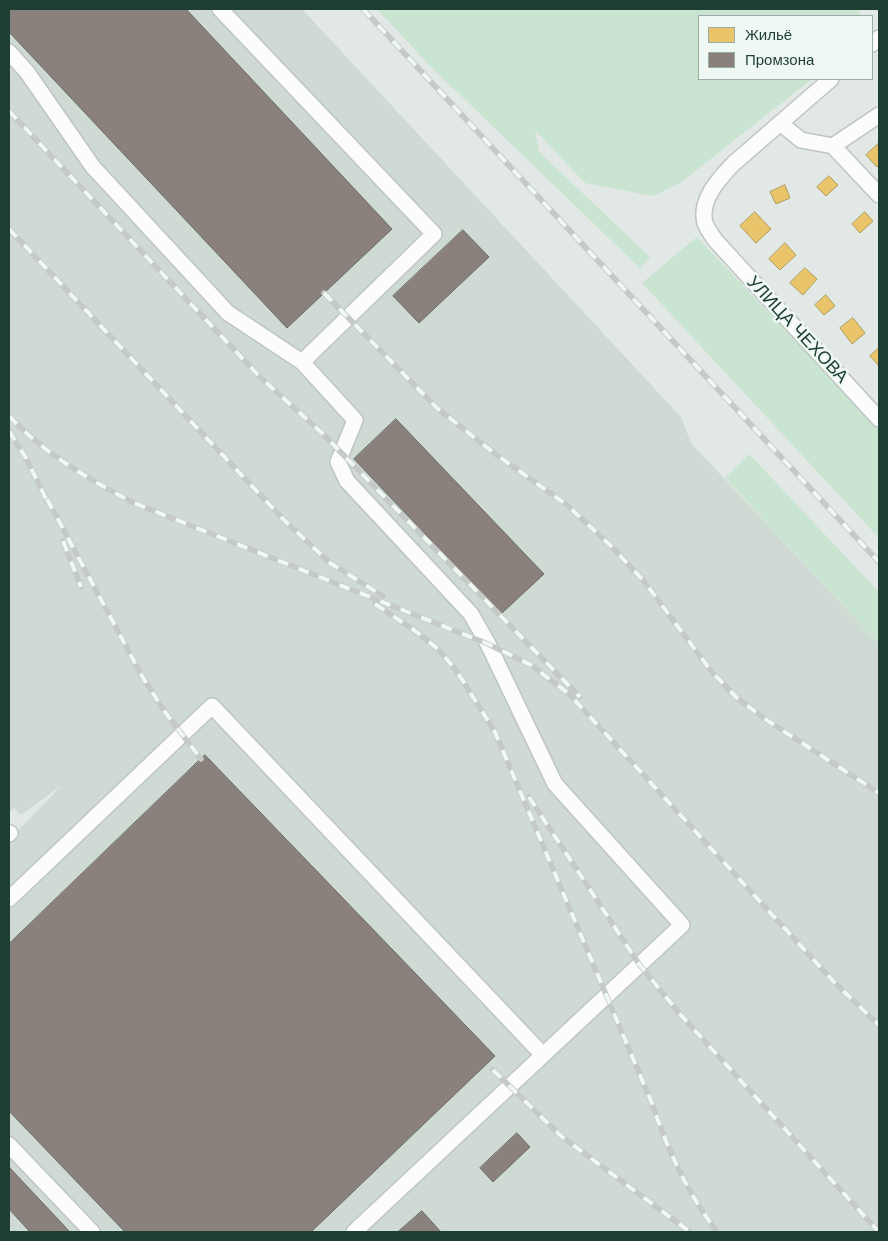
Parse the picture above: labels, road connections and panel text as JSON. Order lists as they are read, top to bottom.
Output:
{
  "streets": {
    "street": ["УЛИЦА ЧЕХОВА"]
  },
  "legend": ["Жильё", "Промзона"]
}
